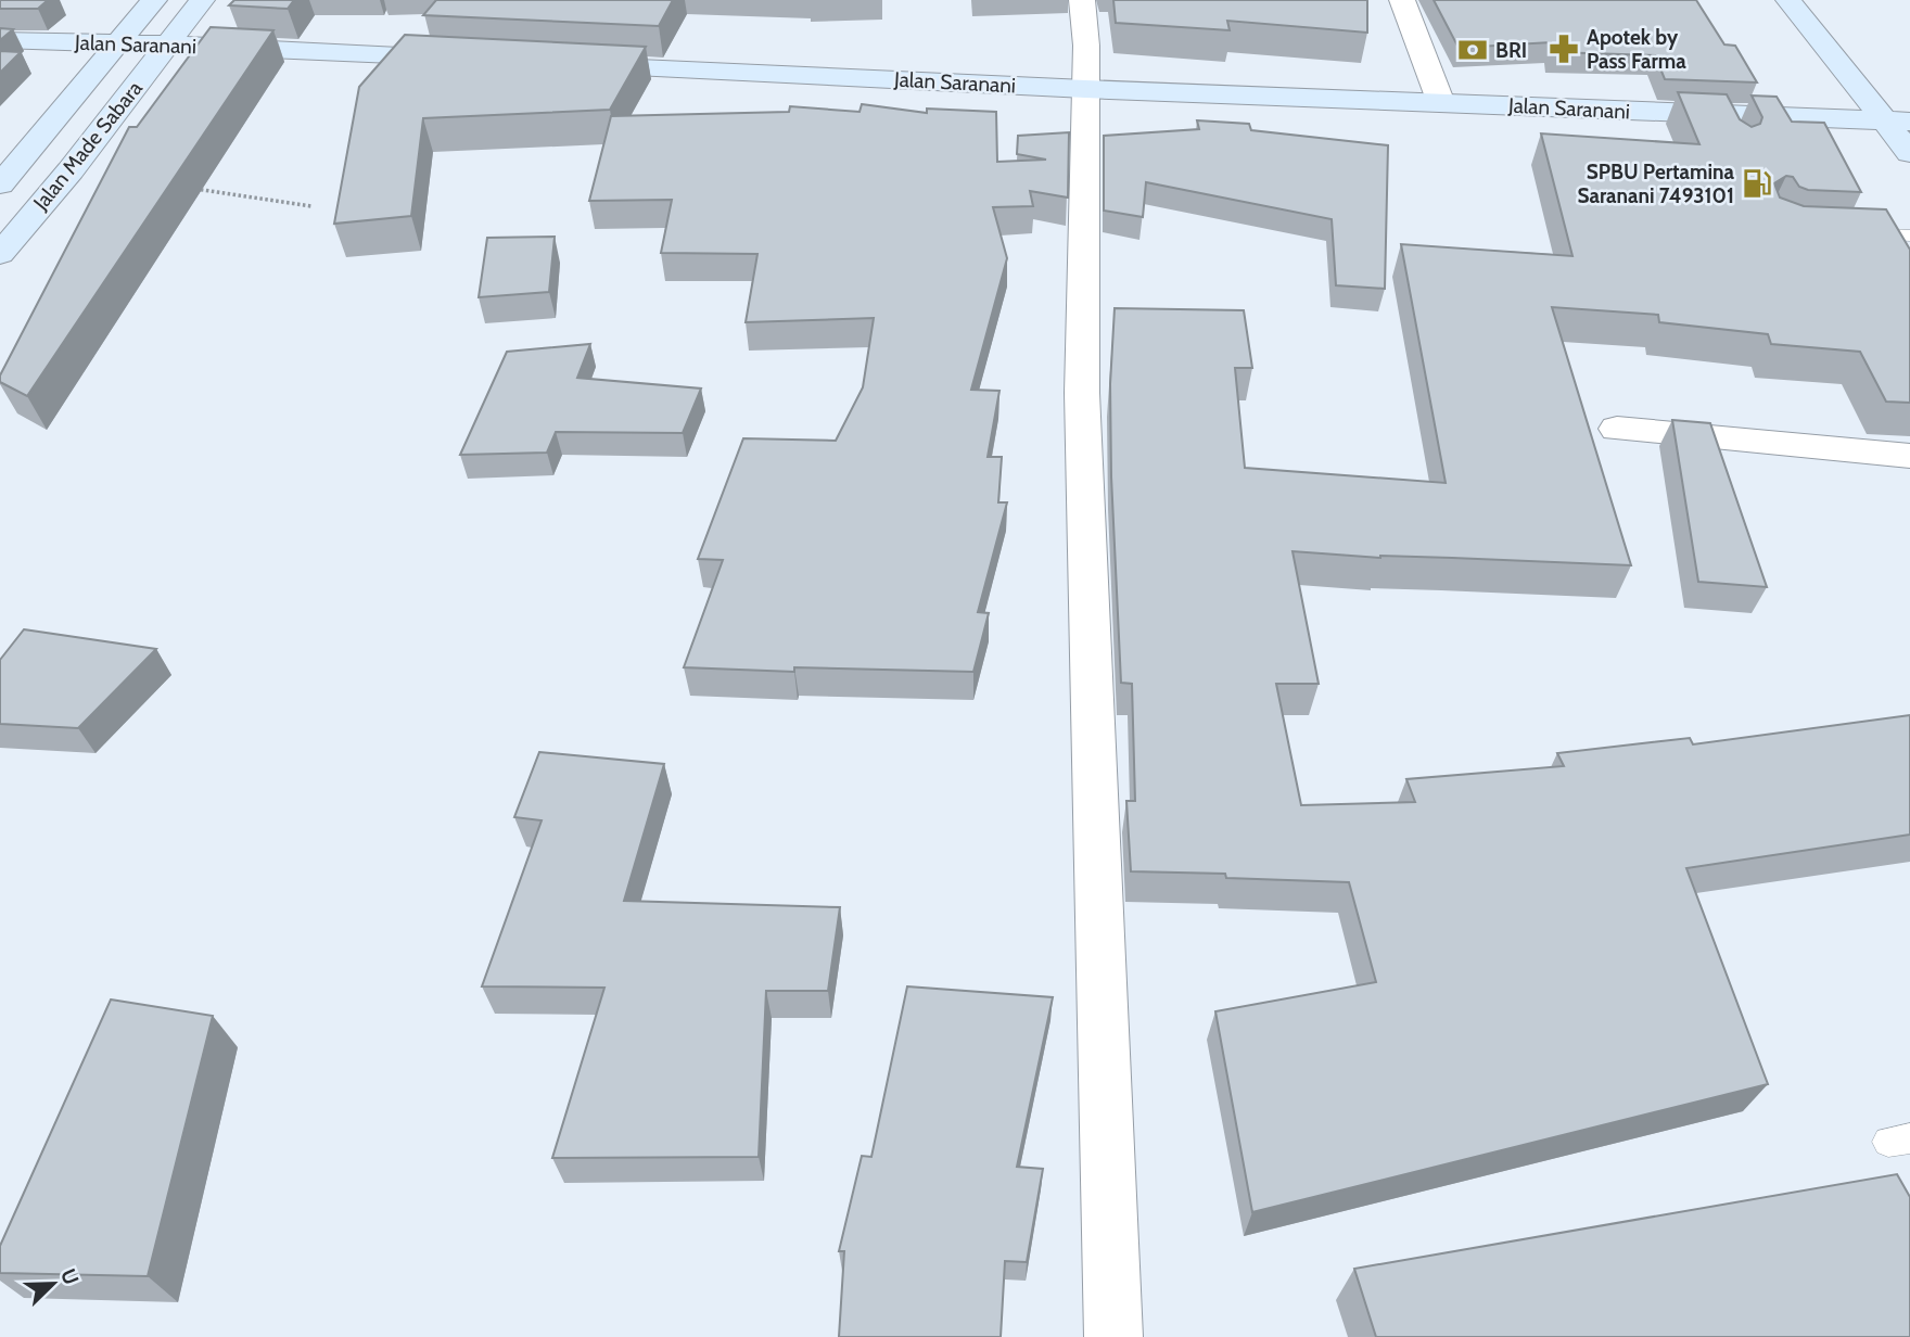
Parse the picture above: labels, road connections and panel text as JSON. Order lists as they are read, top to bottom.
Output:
{
  "streets": {
    "street": ["Jalan Saranani", "Jalan Made Sabara"]
  },
  "crossings": [
    ["Jalan Saranani", "Jalan Made Sabara"]
  ],
  "places": {
    "pharmacy": ["Apotek by Pass Farma"],
    "bank": ["BRI"],
    "fuel station": ["SPBU Pertamina Saranani 7493101"]
  },
  "north": "top right"
}
